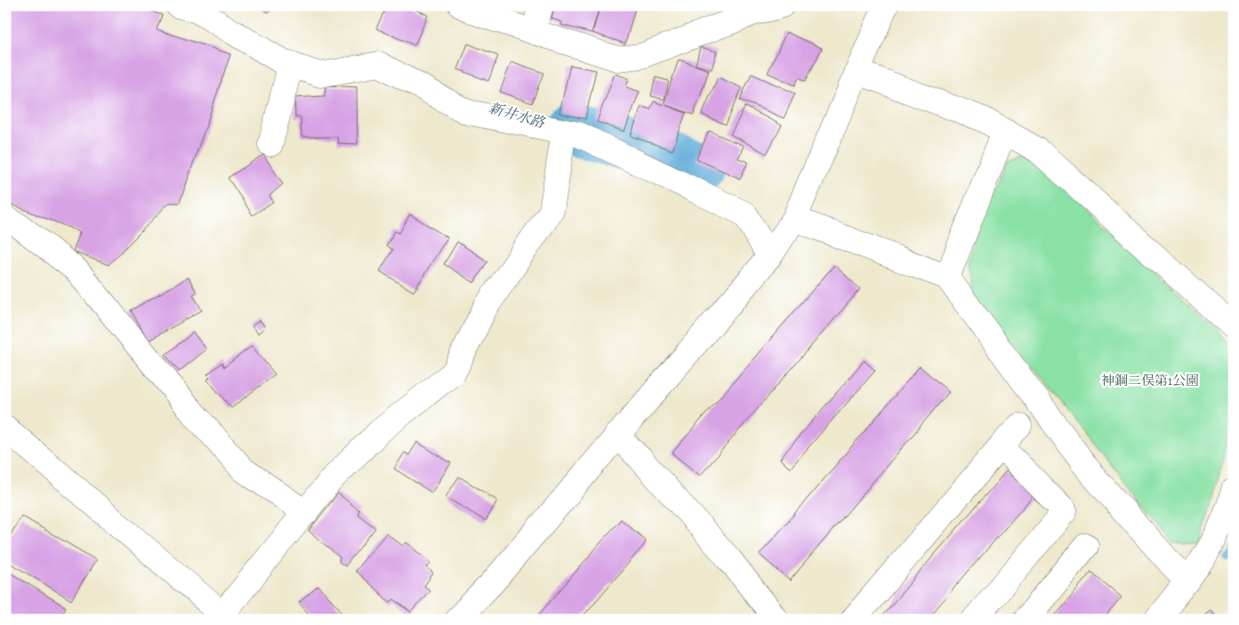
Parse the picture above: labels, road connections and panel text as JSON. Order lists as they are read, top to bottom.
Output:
{
  "water": ["新井水路"],
  "parks": ["神鋼二俣第1公園"]
}
